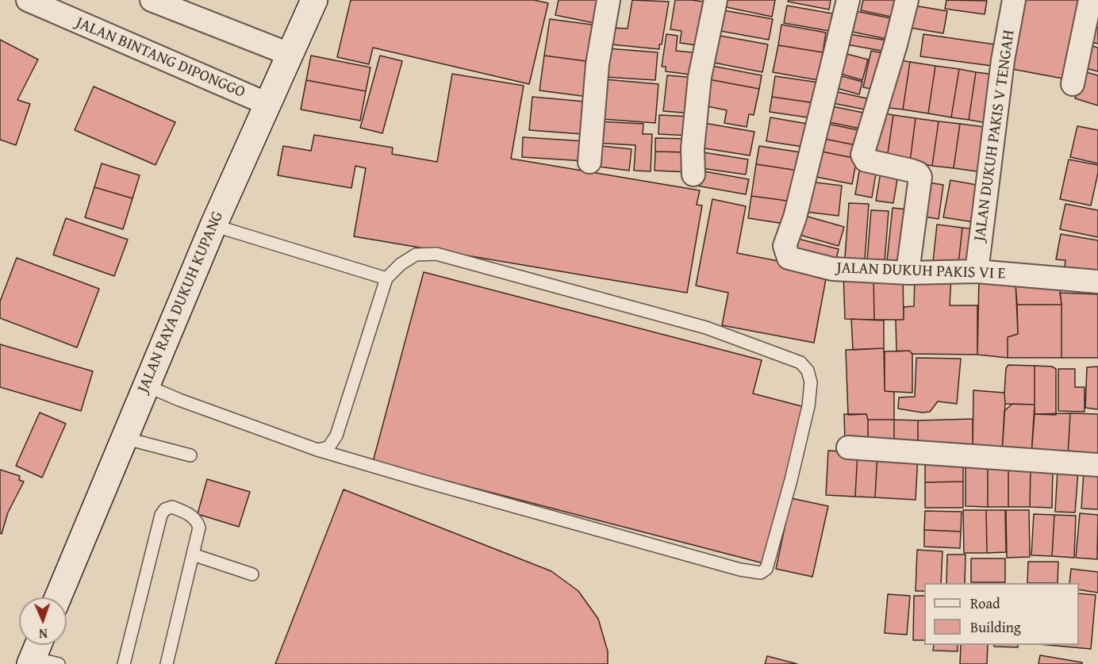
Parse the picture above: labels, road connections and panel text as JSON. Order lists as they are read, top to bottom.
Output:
{
  "streets": {
    "street": [
      "JALAN BINTANG DIPONGGO",
      "JALAN DUKUH PAKIS V TENGAH",
      "JALAN DUKUH PAKIS VI E",
      "JALAN RAYA DUKUH KUPANG"
    ]
  },
  "crossings": [
    ["JALAN BINTANG DIPONGGO", "JALAN RAYA DUKUH KUPANG"],
    ["JALAN DUKUH PAKIS V TENGAH", "JALAN DUKUH PAKIS VI E"]
  ],
  "legend": ["Road", "Building"],
  "north": "bottom"
}
